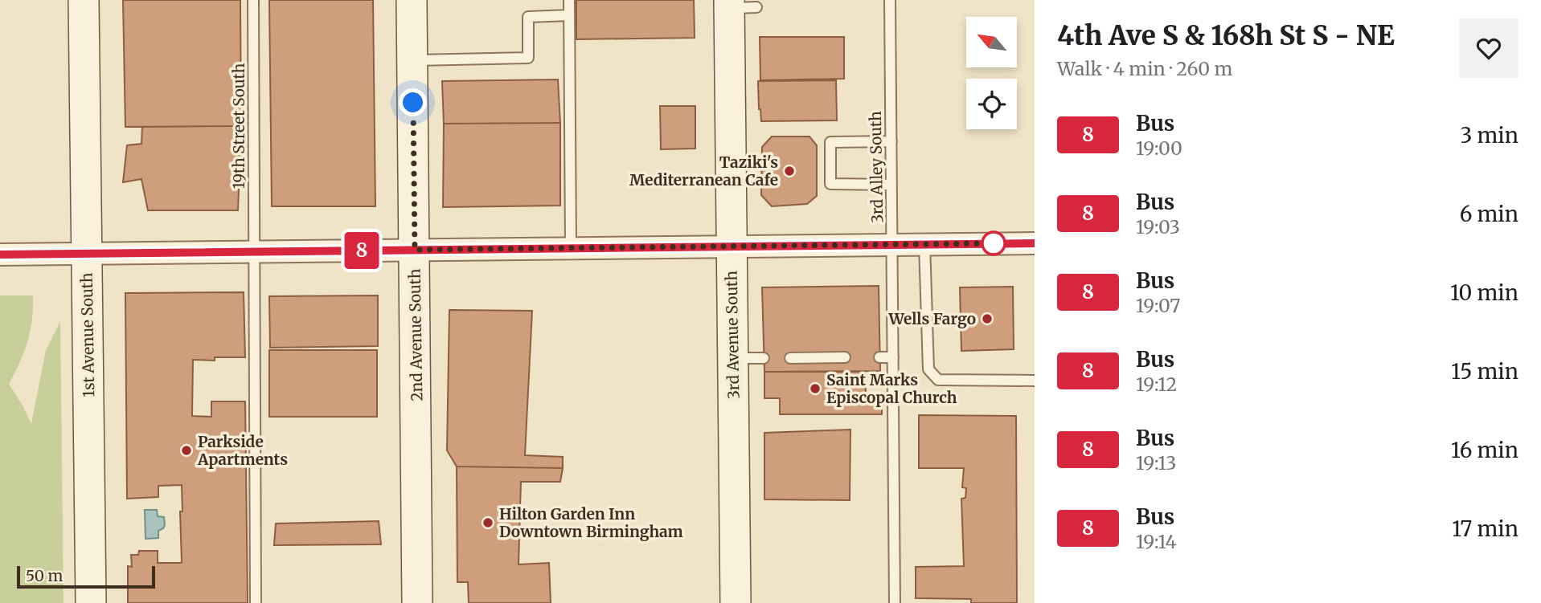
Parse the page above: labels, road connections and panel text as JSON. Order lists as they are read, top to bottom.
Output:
{
  "streets": {
    "street": ["1st Avenue South", "2nd Avenue South", "3rd Avenue South"],
    "lane": ["19th Street South", "3rd Alley South"]
  },
  "places": [
    "Taziki's Mediterranean Cafe",
    "Wells Fargo",
    "Saint Marks Episcopal Church",
    "Parkside Apartments",
    "Hilton Garden Inn Downtown Birmingham"
  ],
  "lines": ["bus line 8"],
  "scale_bar": "50 m",
  "north": "top left",
  "page": {
    "on_map": "8",
    "heading": ["4th Ave S & 168h St S - NE", "Walk · 4 min · 260 m"],
    "list": [
      {
        "mark": "8",
        "name": "Bus",
        "note": "19:00",
        "value": "3 min"
      },
      {
        "mark": "8",
        "name": "Bus",
        "note": "19:03",
        "value": "6 min"
      },
      {
        "mark": "8",
        "name": "Bus",
        "note": "19:07",
        "value": "10 min"
      },
      {
        "mark": "8",
        "name": "Bus",
        "note": "19:12",
        "value": "15 min"
      },
      {
        "mark": "8",
        "name": "Bus",
        "note": "19:13",
        "value": "16 min"
      },
      {
        "mark": "8",
        "name": "Bus",
        "note": "19:14",
        "value": "17 min"
      }
    ],
    "scale": "50 m"
  }
}
